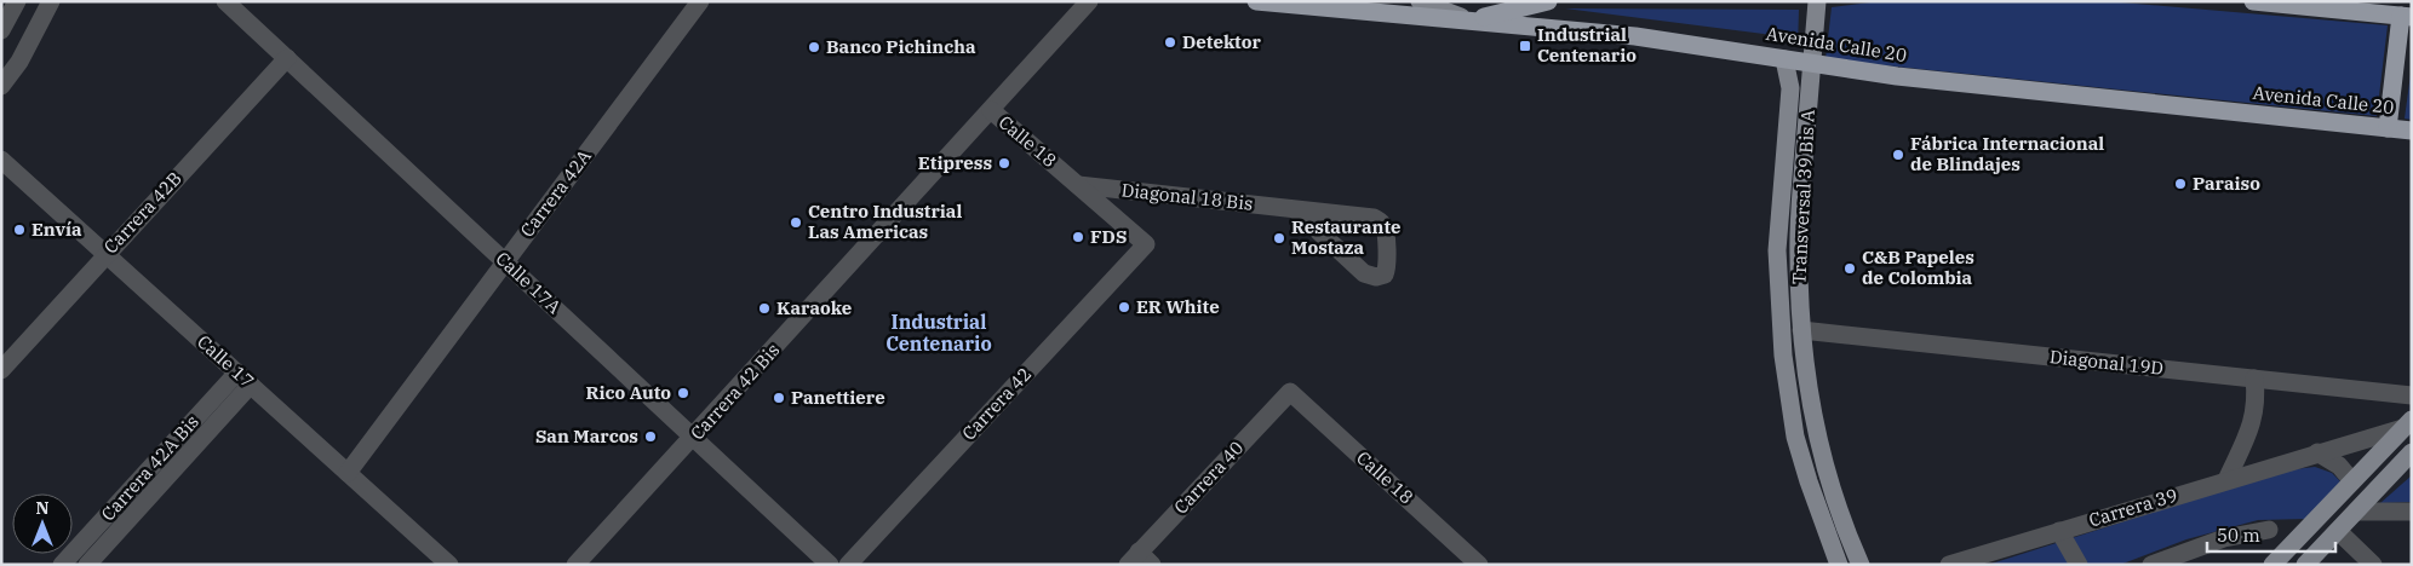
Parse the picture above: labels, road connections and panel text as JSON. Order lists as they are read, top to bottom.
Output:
{
  "streets": {
    "highway": ["Avenida Calle 20"],
    "main road": ["Transversal 39 Bis A"],
    "street": [
      "Calle 18",
      "Carrera 42A",
      "Diagonal 18 Bis",
      "Carrera 42B",
      "Calle 17A",
      "Calle 17",
      "Diagonal 19D",
      "Carrera 42 Bis",
      "Carrera 42",
      "Carrera 42A Bis",
      "Carrera 40",
      "Carrera 39"
    ]
  },
  "crossings": [
    ["Avenida Calle 20", "Transversal 39 Bis A"],
    ["Calle 18", "Diagonal 18 Bis"],
    ["Calle 18", "Carrera 42 Bis"],
    ["Calle 18", "Carrera 42"],
    ["Calle 18", "Carrera 40"],
    ["Carrera 42A", "Calle 17A"],
    ["Carrera 42A", "Calle 17"],
    ["Transversal 39 Bis A", "Diagonal 19D"],
    ["Carrera 42B", "Calle 17A"],
    ["Carrera 42B", "Calle 17"],
    ["Calle 17A", "Carrera 42 Bis"],
    ["Calle 17", "Carrera 42A Bis"]
  ],
  "districts": ["Industrial Centenario"],
  "places": {
    "other": [
      "Detektor",
      "Banco Pichincha",
      "Fábrica Internacional de Blindajes",
      "Etipress",
      "Paraiso",
      "Centro Industrial Las Americas",
      "Envía",
      "FDS",
      "Restaurante Mostaza",
      "C&B Papeles de Colombia",
      "ER White",
      "Karaoke",
      "Rico Auto",
      "Panettiere",
      "San Marcos"
    ],
    "transit": ["Industrial Centenario"]
  },
  "scale_bar": "50 m",
  "north": "top"
}
